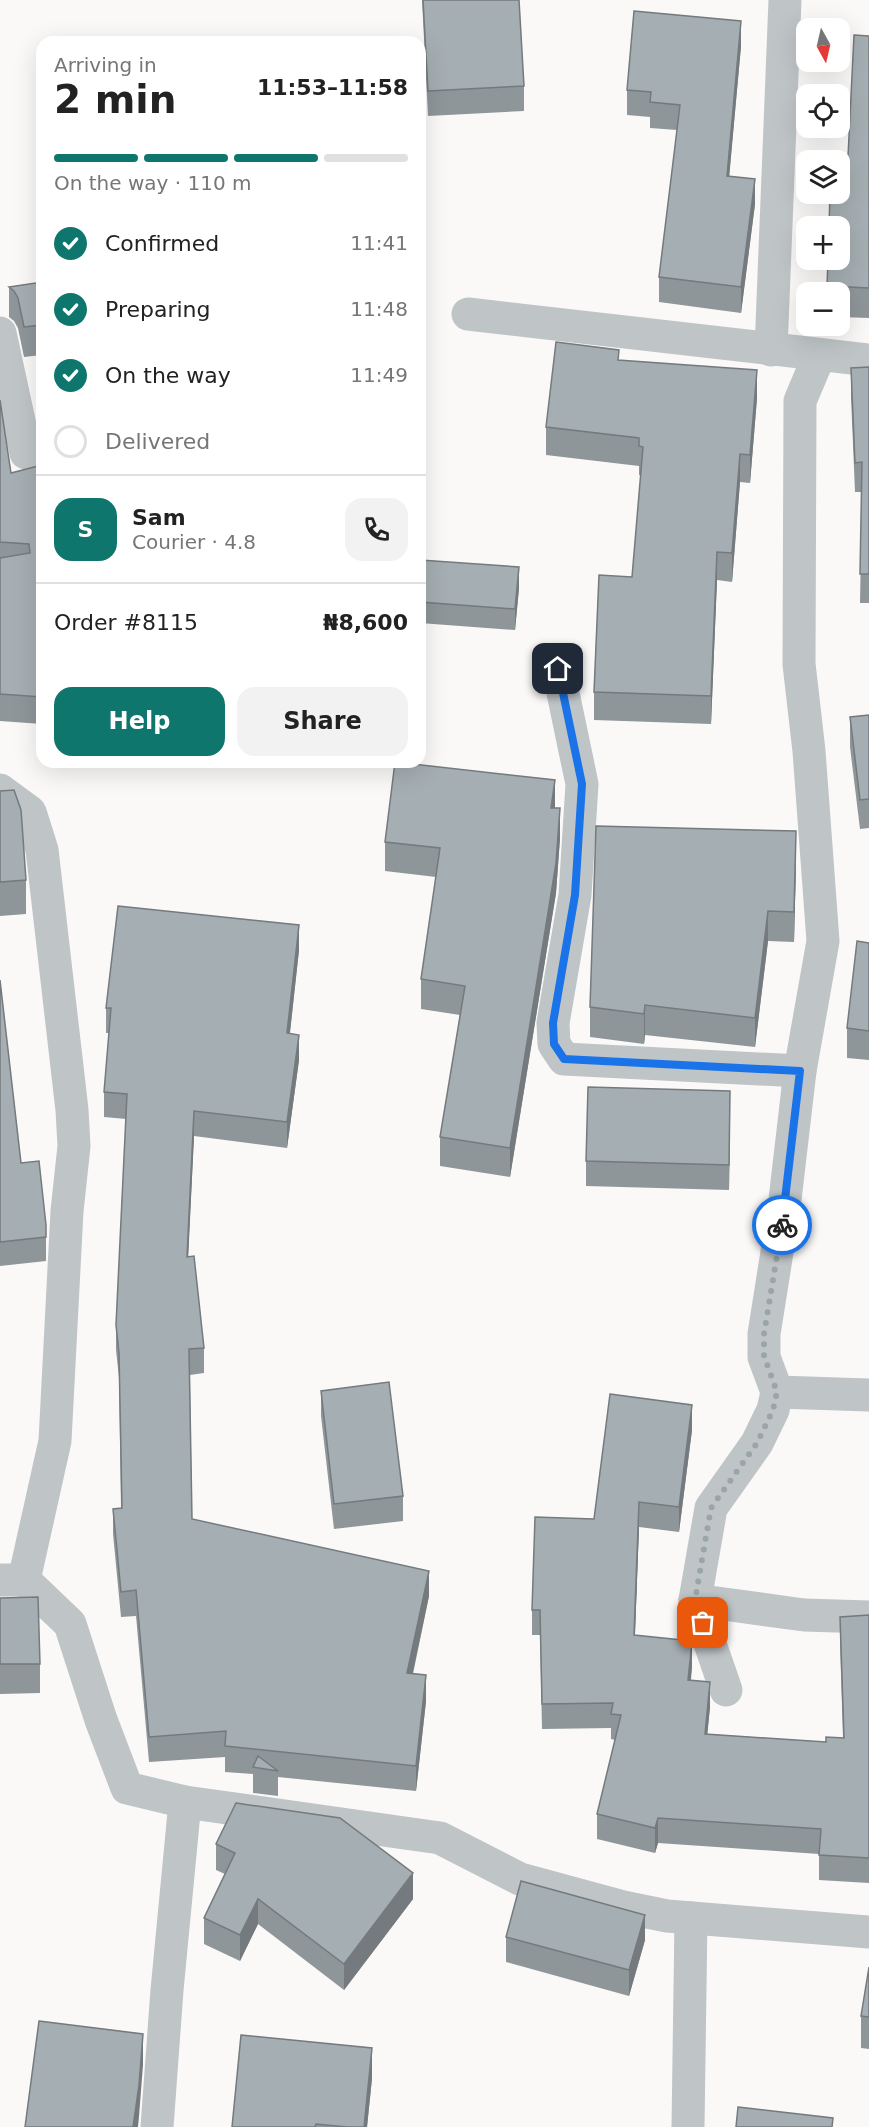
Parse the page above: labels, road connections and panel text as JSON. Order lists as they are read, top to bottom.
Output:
{
  "north": "bottom",
  "page": {
    "map_buttons": ["+", "−"],
    "heading": ["2 min", "Arriving in", "11:53–11:58"],
    "panel": [
      "Sam",
      "Courier · 4.8",
      "Order #8115",
      "₦8,600"
    ],
    "bar": "On the way · 110 m",
    "list": [
      ["Confirmed", "11:41"],
      ["Preparing", "11:48"],
      ["On the way", "11:49"],
      "Delivered"
    ],
    "round": "S",
    "buttons": ["Help", "Share"]
  }
}
